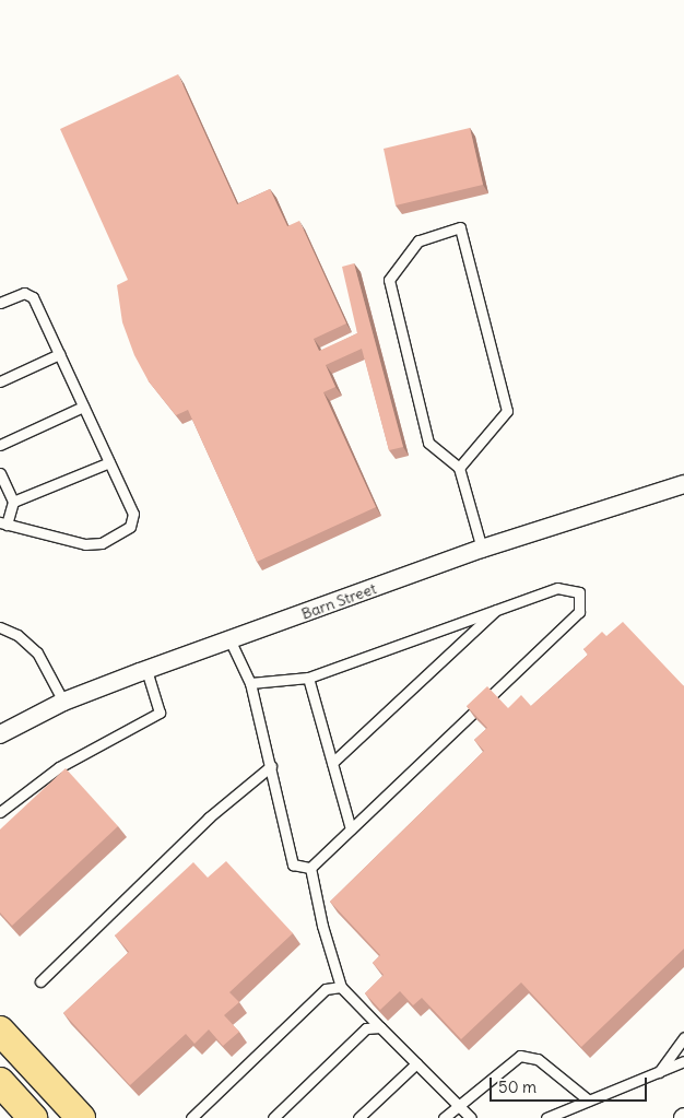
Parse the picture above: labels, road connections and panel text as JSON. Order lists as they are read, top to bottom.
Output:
{
  "streets": {
    "street": ["Barn Street"]
  },
  "scale_bar": "50 m"
}
